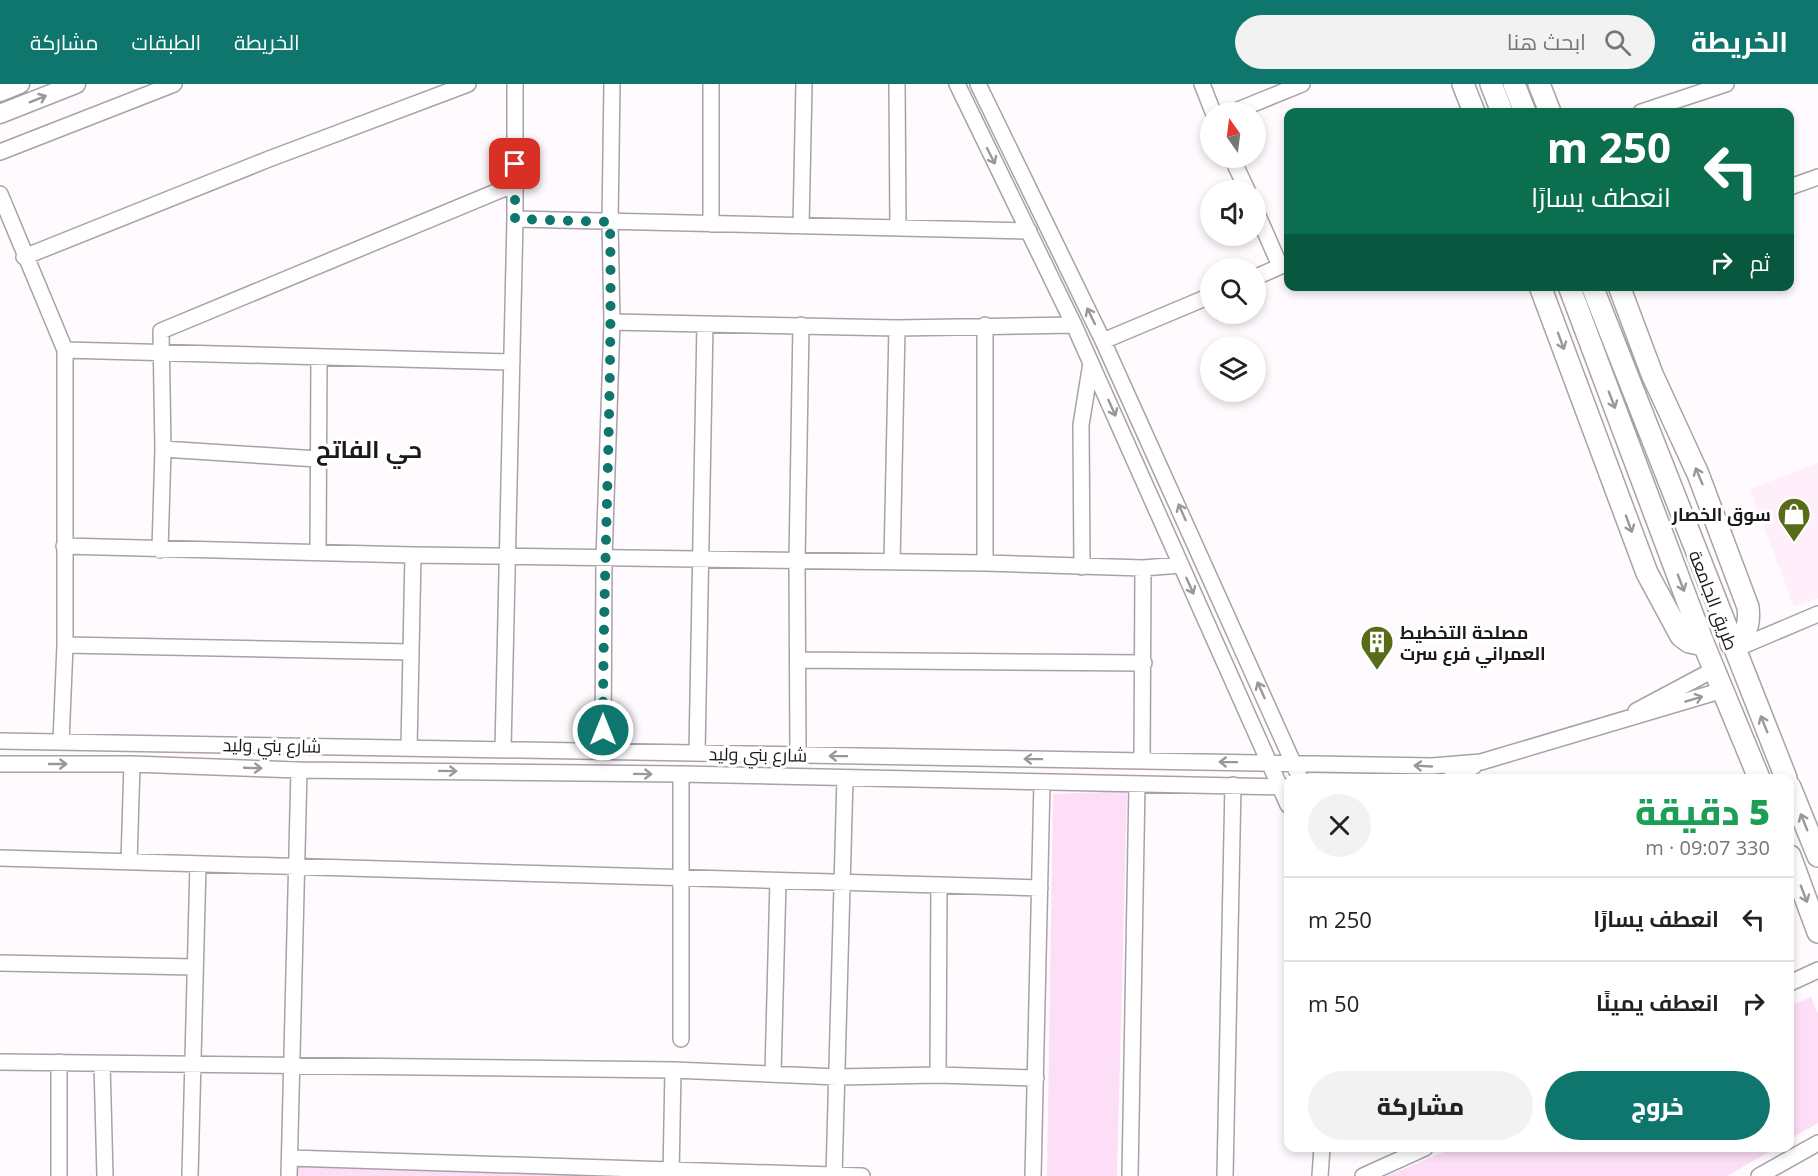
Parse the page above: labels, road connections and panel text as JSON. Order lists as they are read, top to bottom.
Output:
{
  "streets": {
    "highway": ["طريق الجامعة"],
    "street": ["شارع بني وليد"]
  },
  "districts": ["حي الفاتح"],
  "places": {
    "shop": ["سوق الخصار"],
    "building": ["مصلحة التخطيط العمراني فرع سرت"]
  },
  "north": "top",
  "page": {
    "header": "الخريطة",
    "search": "ابحث هنا",
    "nav": ["الخريطة", "الطبقات", "مشاركة"],
    "turn": ["250 m", "انعطف يسارًا"],
    "then": "ثم",
    "heading": ["5 دقيقة", "330 m · 09:07"],
    "list": [
      {
        "name": "انعطف يسارًا",
        "value": "250 m"
      },
      {
        "name": "انعطف يمينًا",
        "value": "50 m"
      }
    ],
    "buttons": ["خروج", "مشاركة"]
  }
}
